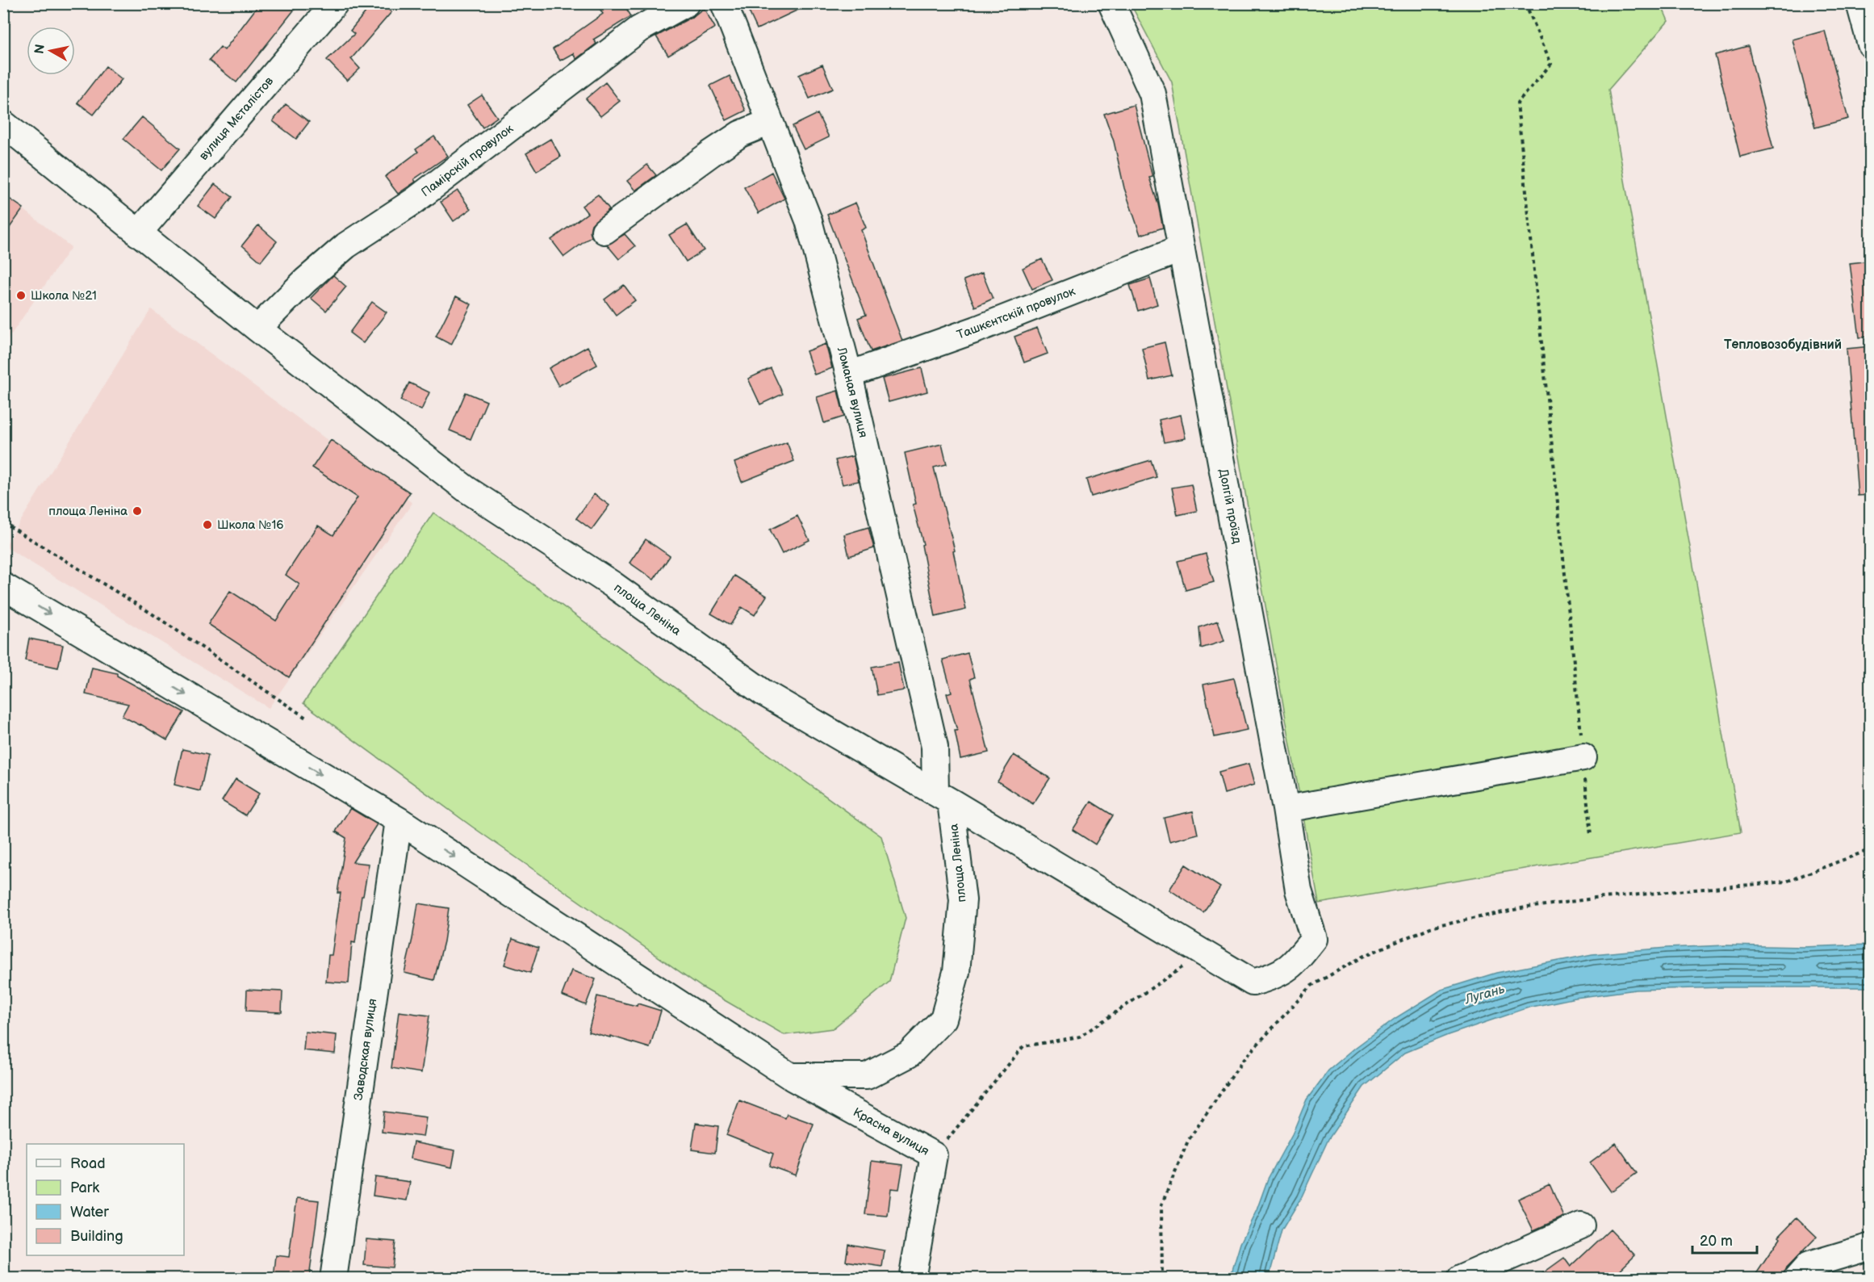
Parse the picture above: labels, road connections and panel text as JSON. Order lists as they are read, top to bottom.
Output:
{
  "streets": {
    "street": [
      "вулиця Мєталістов",
      "Памірскій провулок",
      "Ташкєнтскій провулок",
      "Ломаная вулиця",
      "Долгій проїзд",
      "площа Леніна",
      "Заводская вулиця",
      "Красна вулиця"
    ]
  },
  "crossings": [
    ["вулиця Мєталістов", "площа Леніна"],
    ["Памірскій провулок", "площа Леніна"],
    ["Ташкєнтскій провулок", "Ломаная вулиця"],
    ["Ташкєнтскій провулок", "Долгій проїзд"],
    ["Ломаная вулиця", "площа Леніна"],
    ["площа Леніна", "Красна вулиця"]
  ],
  "districts": ["Тепловозобудівний"],
  "water": ["Лугань"],
  "places": ["Школа №21", "площа Леніна", "Школа №16"],
  "legend": [
    "Road",
    "Park",
    "Water",
    "Building"
  ],
  "scale_bar": "20 m",
  "north": "left"
}
